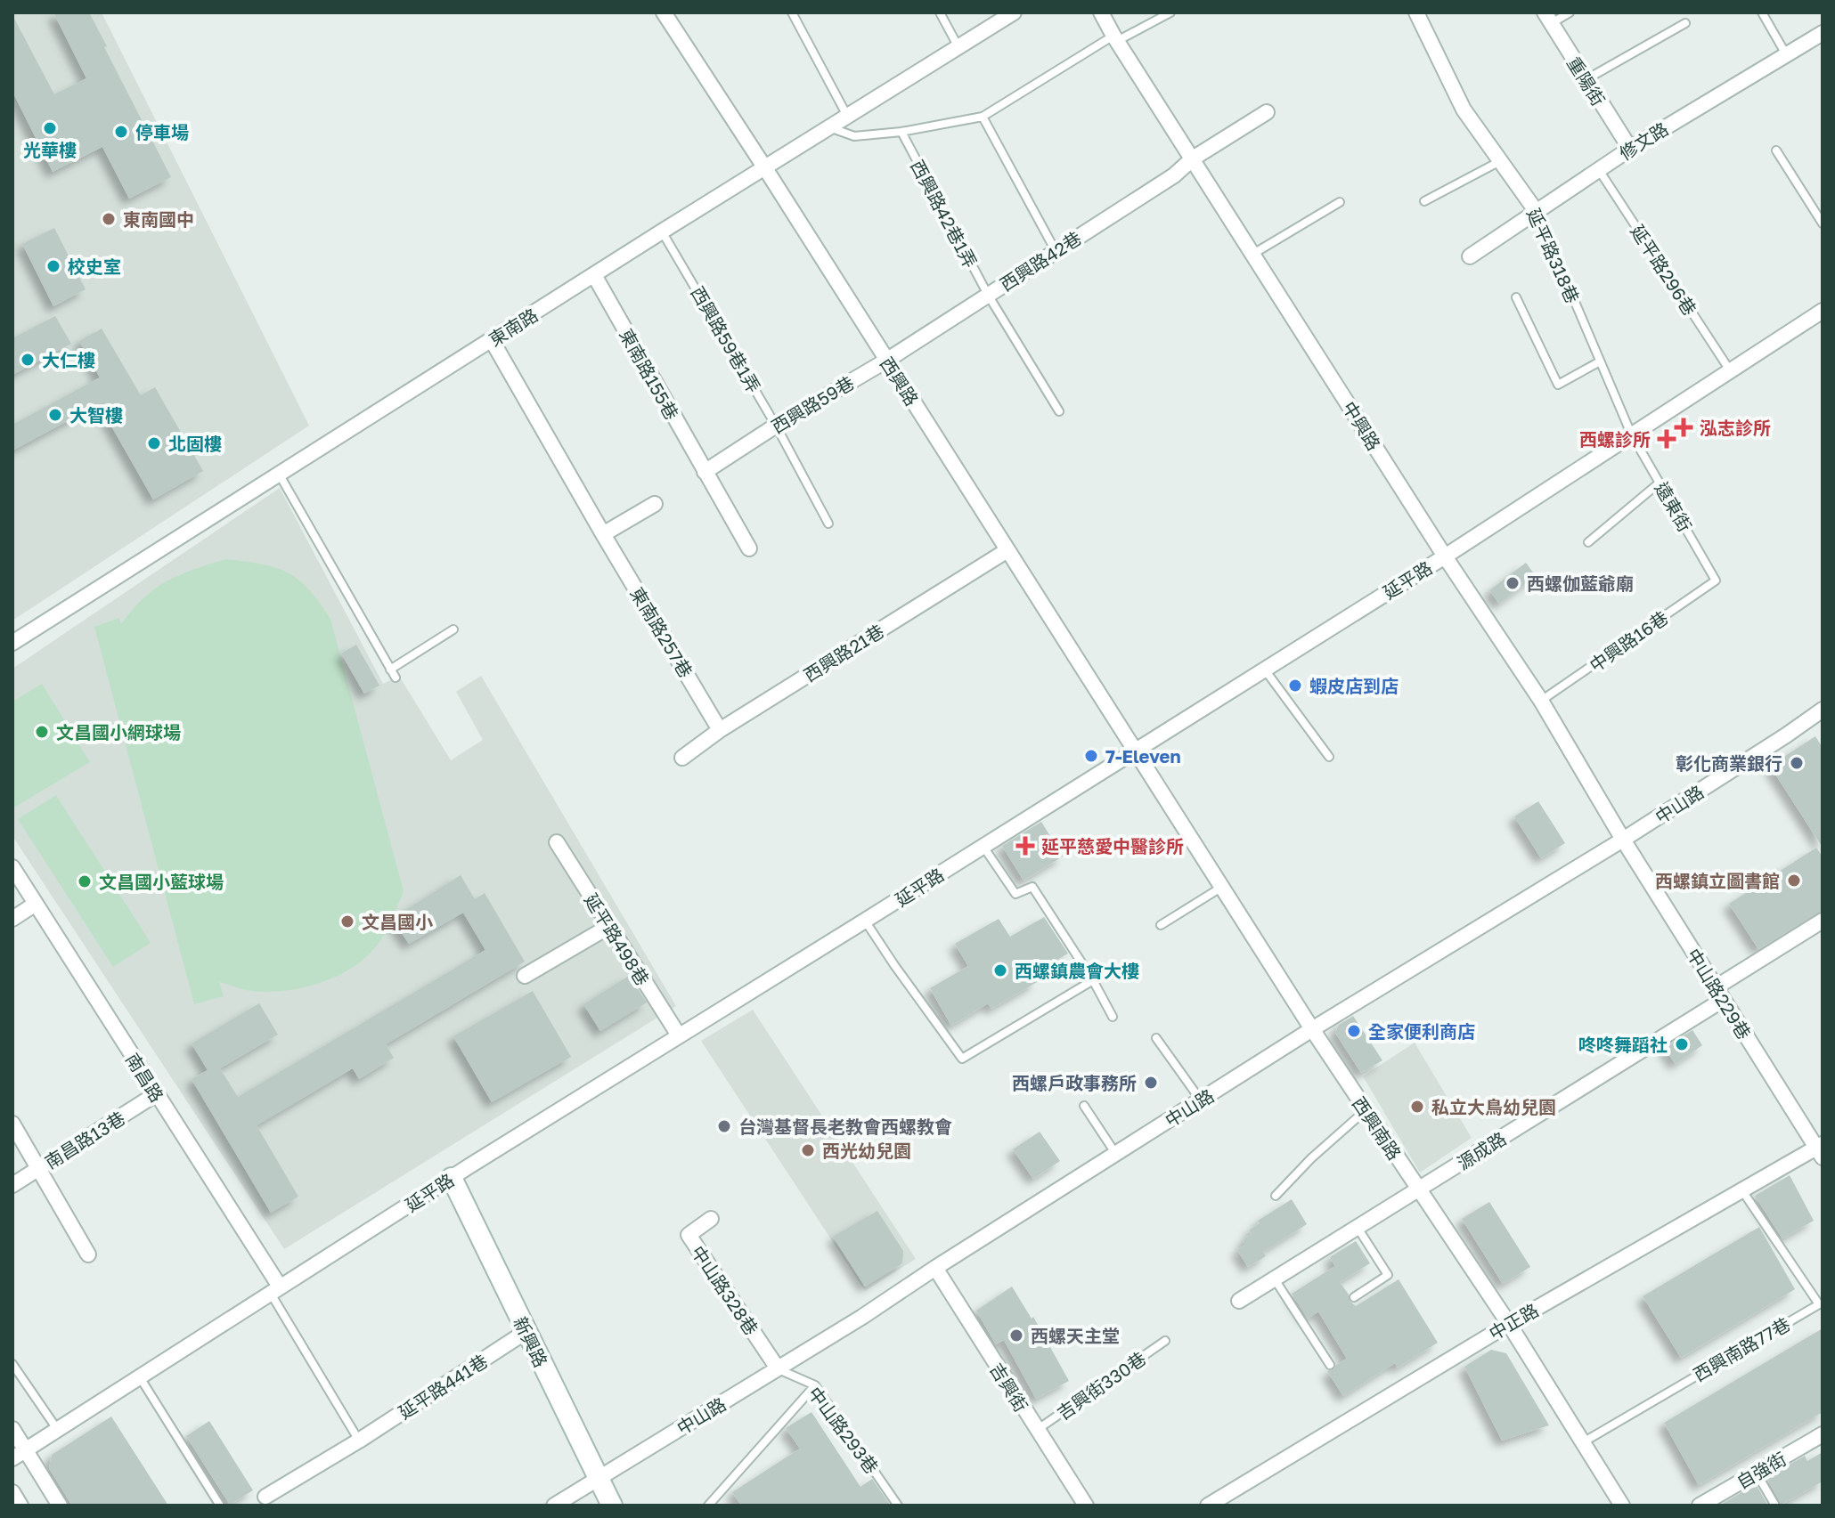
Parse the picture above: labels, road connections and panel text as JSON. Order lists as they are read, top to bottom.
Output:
{
  "streets": {
    "street": [
      "重陽街",
      "修文路",
      "延平路318巷",
      "西興路42巷",
      "東南路",
      "東南路155巷",
      "西興路",
      "西興路59巷",
      "中興路",
      "延平路",
      "東南路257巷",
      "西興路21巷",
      "中山路",
      "延平路498巷",
      "中山路229巷",
      "南昌路",
      "西興南路",
      "南昌路13巷",
      "源成路",
      "中山路328巷",
      "中正路",
      "新興路",
      "延平路441巷",
      "吉興街",
      "自強街"
    ],
    "lane": [
      "西興路42巷1弄",
      "延平路296巷",
      "西興路59巷1弄",
      "遠東街",
      "中興路16巷",
      "西興南路77巷",
      "吉興街330巷",
      "中山路293巷"
    ]
  },
  "crossings": [
    ["重陽街", "修文路"],
    ["修文路", "延平路318巷"],
    ["修文路", "延平路296巷"],
    ["西興路42巷1弄", "西興路42巷"],
    ["延平路318巷", "遠東街"],
    ["延平路318巷", "延平路"],
    ["西興路42巷", "西興路"],
    ["西興路42巷", "西興路59巷"],
    ["西興路42巷", "中興路"],
    ["延平路296巷", "延平路"],
    ["東南路", "西興路59巷1弄"],
    ["東南路", "東南路155巷"],
    ["東南路", "西興路"],
    ["東南路", "東南路257巷"],
    ["西興路59巷1弄", "西興路59巷"],
    ["東南路155巷", "西興路59巷"],
    ["西興路", "西興路59巷"],
    ["西興路", "延平路"],
    ["西興路", "西興路21巷"],
    ["西興路", "西興南路"],
    ["中興路", "延平路"],
    ["中興路", "中興路16巷"],
    ["中興路", "中山路"],
    ["中興路", "中山路229巷"],
    ["遠東街", "延平路"],
    ["遠東街", "中興路16巷"],
    ["延平路", "延平路498巷"],
    ["延平路", "南昌路"],
    ["延平路", "西興南路"],
    ["延平路", "新興路"],
    ["東南路257巷", "西興路21巷"],
    ["中山路", "中山路229巷"],
    ["中山路", "西興南路"],
    ["中山路", "中山路328巷"],
    ["中山路", "新興路"],
    ["中山路", "吉興街"],
    ["中山路", "中山路293巷"],
    ["中山路229巷", "源成路"],
    ["中山路229巷", "中正路"],
    ["南昌路", "南昌路13巷"],
    ["西興南路", "源成路"],
    ["西興南路", "中正路"],
    ["西興南路", "西興南路77巷"],
    ["中山路328巷", "中山路293巷"],
    ["中正路", "西興南路77巷"],
    ["新興路", "延平路441巷"],
    ["吉興街330巷", "吉興街"]
  ],
  "places": {
    "other": [
      "光華樓",
      "停車場",
      "東南國中",
      "校史室",
      "大仁樓",
      "大智樓",
      "北固樓",
      "西螺伽藍爺廟",
      "蝦皮店到店",
      "文昌國小網球場",
      "7-Eleven",
      "彰化商業銀行",
      "西螺鎮立圖書館",
      "文昌國小藍球場",
      "文昌國小",
      "西螺鎮農會大樓",
      "全家便利商店",
      "咚咚舞蹈社",
      "西螺戶政事務所",
      "私立大鳥幼兒園",
      "台灣基督長老教會西螺教會",
      "西光幼兒園",
      "西螺天主堂"
    ],
    "health": ["泓志診所", "西螺診所", "延平慈愛中醫診所"]
  }
}
